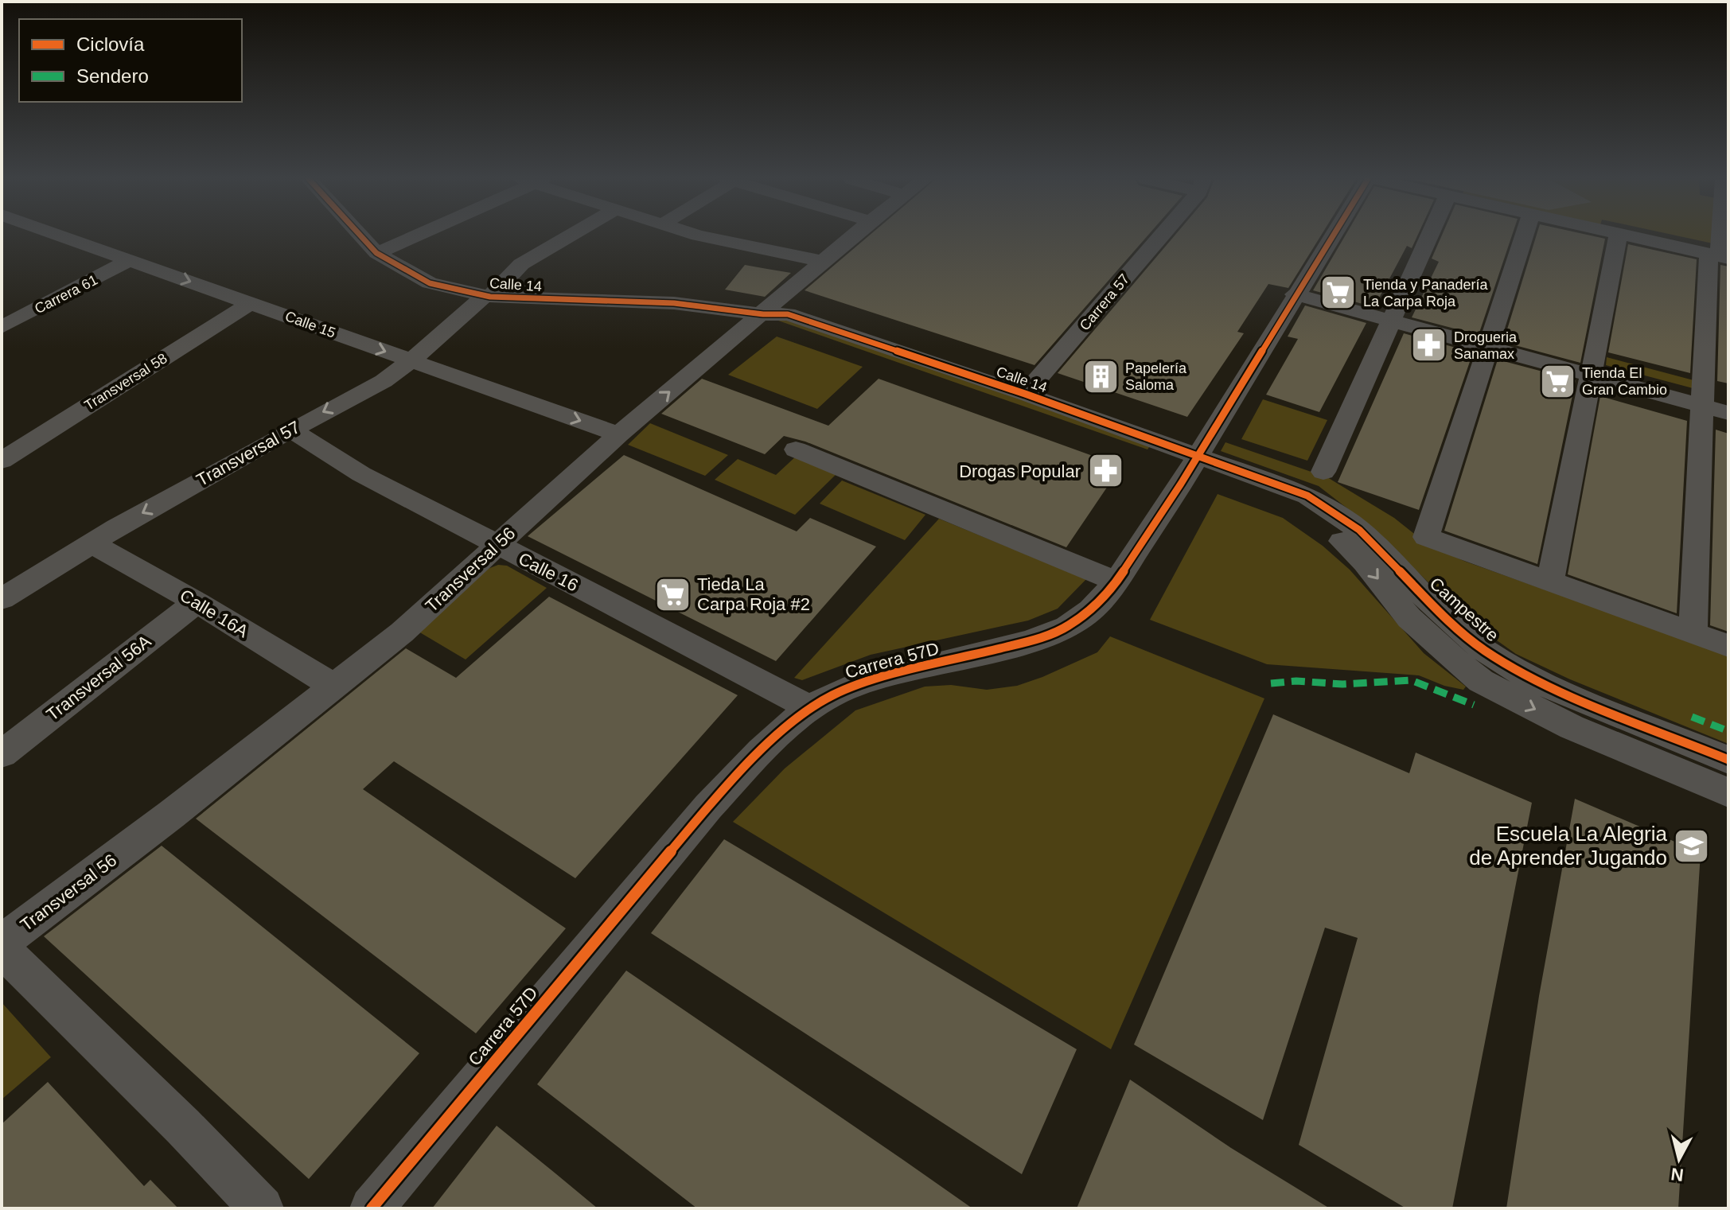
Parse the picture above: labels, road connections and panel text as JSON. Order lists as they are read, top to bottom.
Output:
{
  "streets": {
    "street": [
      "Calle 14",
      "Carrera 61",
      "Carrera 57",
      "Calle 15",
      "Transversal 58",
      "Transversal 57",
      "Transversal 56",
      "Calle 16",
      "Campestre",
      "Calle 16A",
      "Carrera 57D",
      "Transversal 56A"
    ]
  },
  "crossings": [
    ["Calle 14", "Carrera 57"],
    ["Calle 14", "Transversal 57"],
    ["Calle 14", "Transversal 56"],
    ["Calle 14", "Campestre"],
    ["Calle 14", "Carrera 57D"],
    ["Carrera 61", "Calle 15"],
    ["Calle 15", "Transversal 58"],
    ["Calle 15", "Transversal 57"],
    ["Calle 15", "Transversal 56"],
    ["Transversal 57", "Calle 16"],
    ["Transversal 57", "Calle 16A"],
    ["Transversal 56", "Calle 16"],
    ["Transversal 56", "Calle 16A"],
    ["Calle 16", "Carrera 57D"],
    ["Campestre", "Carrera 57D"],
    ["Calle 16A", "Transversal 56A"]
  ],
  "one_way": ["Calle 15", "Transversal 57"],
  "places": {
    "supermarket": ["Tienda y Panadería La Carpa Roja", "Tienda El Gran Cambio", "Tieda La Carpa Roja #2"],
    "pharmacy": ["Drogueria Sanamax", "Drogas Popular"],
    "building": ["Papelería Saloma"],
    "school or university": ["Escuela La Alegria de Aprender Jugando"]
  },
  "legend": ["Ciclovía", "Sendero"],
  "north": "bottom"
}
